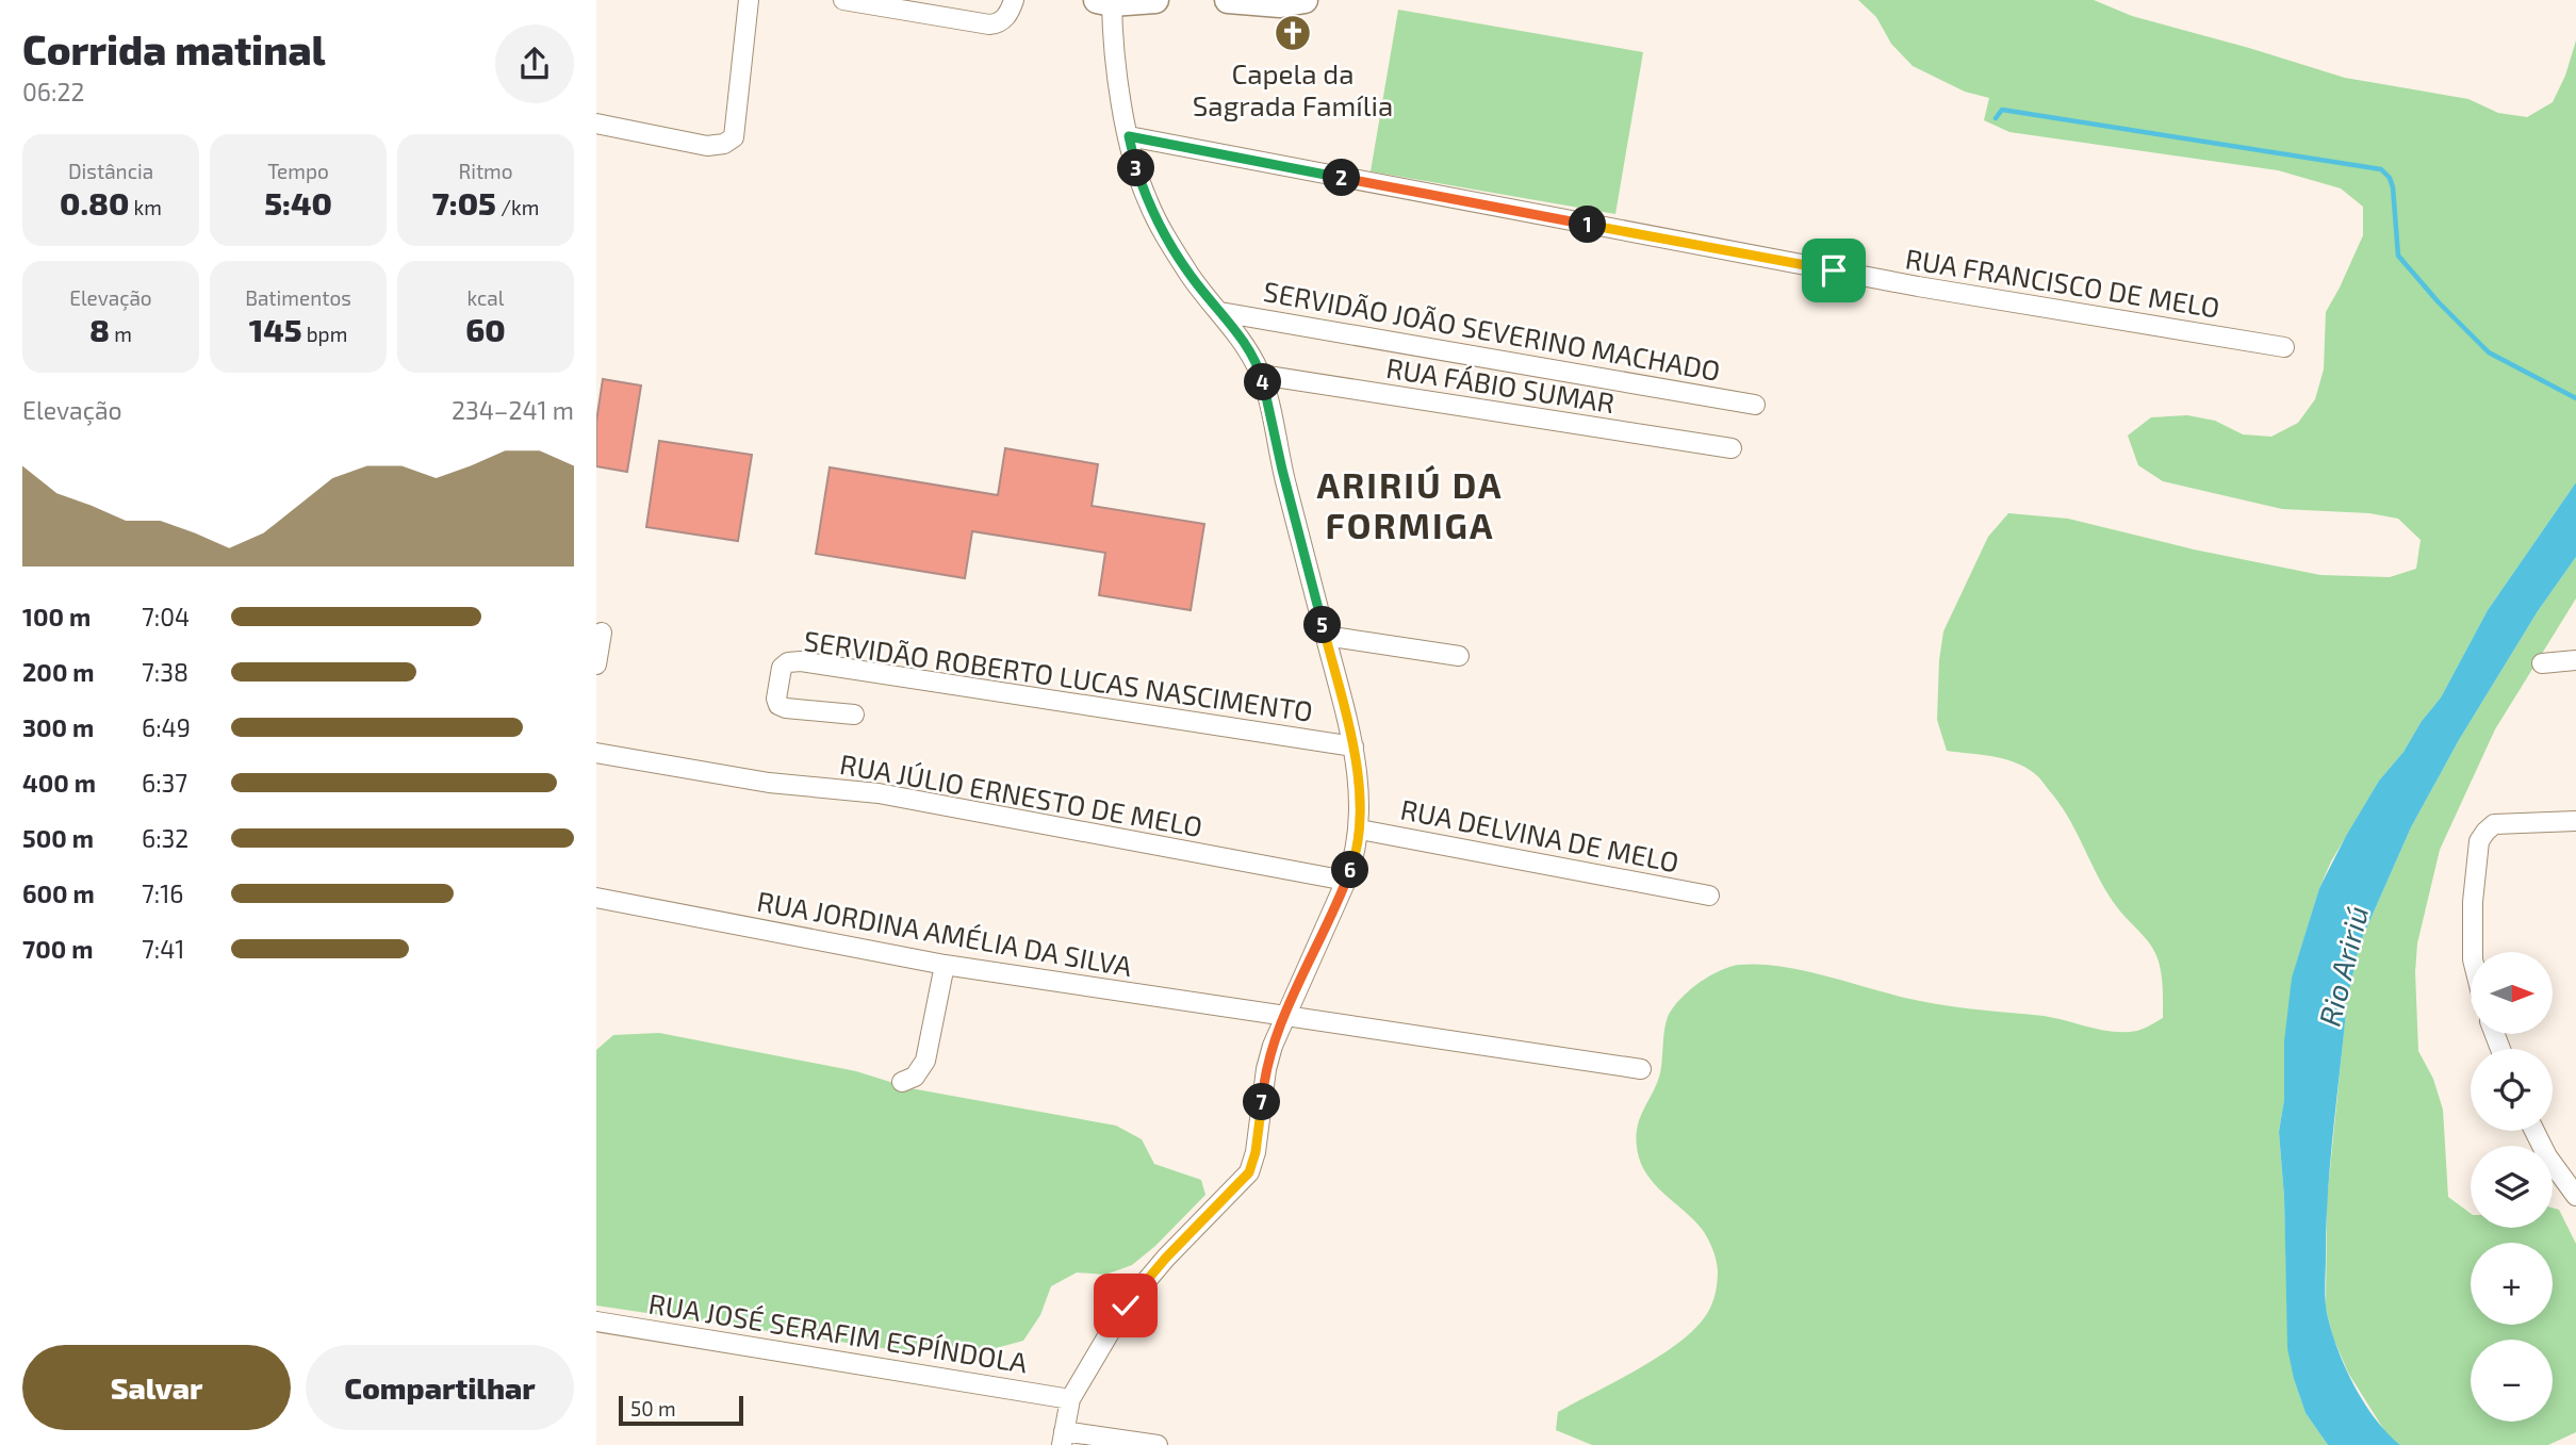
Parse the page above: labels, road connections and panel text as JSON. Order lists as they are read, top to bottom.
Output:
{
  "streets": {
    "street": [
      "RUA FRANCISCO DE MELO",
      "SERVIDÃO JOÃO SEVERINO MACHADO",
      "RUA FÁBIO SUMAR",
      "SERVIDÃO ROBERTO LUCAS NASCIMENTO",
      "RUA JÚLIO ERNESTO DE MELO",
      "RUA DELVINA DE MELO",
      "RUA JORDINA AMÉLIA DA SILVA",
      "RUA JOSÉ SERAFIM ESPÍNDOLA"
    ]
  },
  "districts": ["ARIRIÚ DA FORMIGA"],
  "water": ["Rio Aririú"],
  "places": {
    "church": ["Capela da Sagrada Família"]
  },
  "scale_bar": "50 m",
  "north": "right",
  "page": {
    "heading": ["Corrida matinal", "06:22"],
    "stats": [
      ["Distância", "0.80 km"],
      ["Tempo", "5:40"],
      ["Ritmo", "7:05 /km"],
      ["Elevação", "8 m"],
      ["Batimentos", "145 bpm"],
      ["kcal", "60"]
    ],
    "pins": [
      "3",
      "2",
      "1",
      "4",
      "5",
      "6",
      "7"
    ],
    "chart": ["Elevação", "234–241 m"],
    "list": [
      {
        "name": "100 m",
        "note": "7:04"
      },
      {
        "name": "200 m",
        "note": "7:38"
      },
      {
        "name": "300 m",
        "note": "6:49"
      },
      {
        "name": "400 m",
        "note": "6:37"
      },
      {
        "name": "500 m",
        "note": "6:32"
      },
      {
        "name": "600 m",
        "note": "7:16"
      },
      {
        "name": "700 m",
        "note": "7:41"
      }
    ],
    "map_buttons": ["+", "−"],
    "buttons": ["Salvar", "Compartilhar"],
    "scale": "50 m"
  }
}
